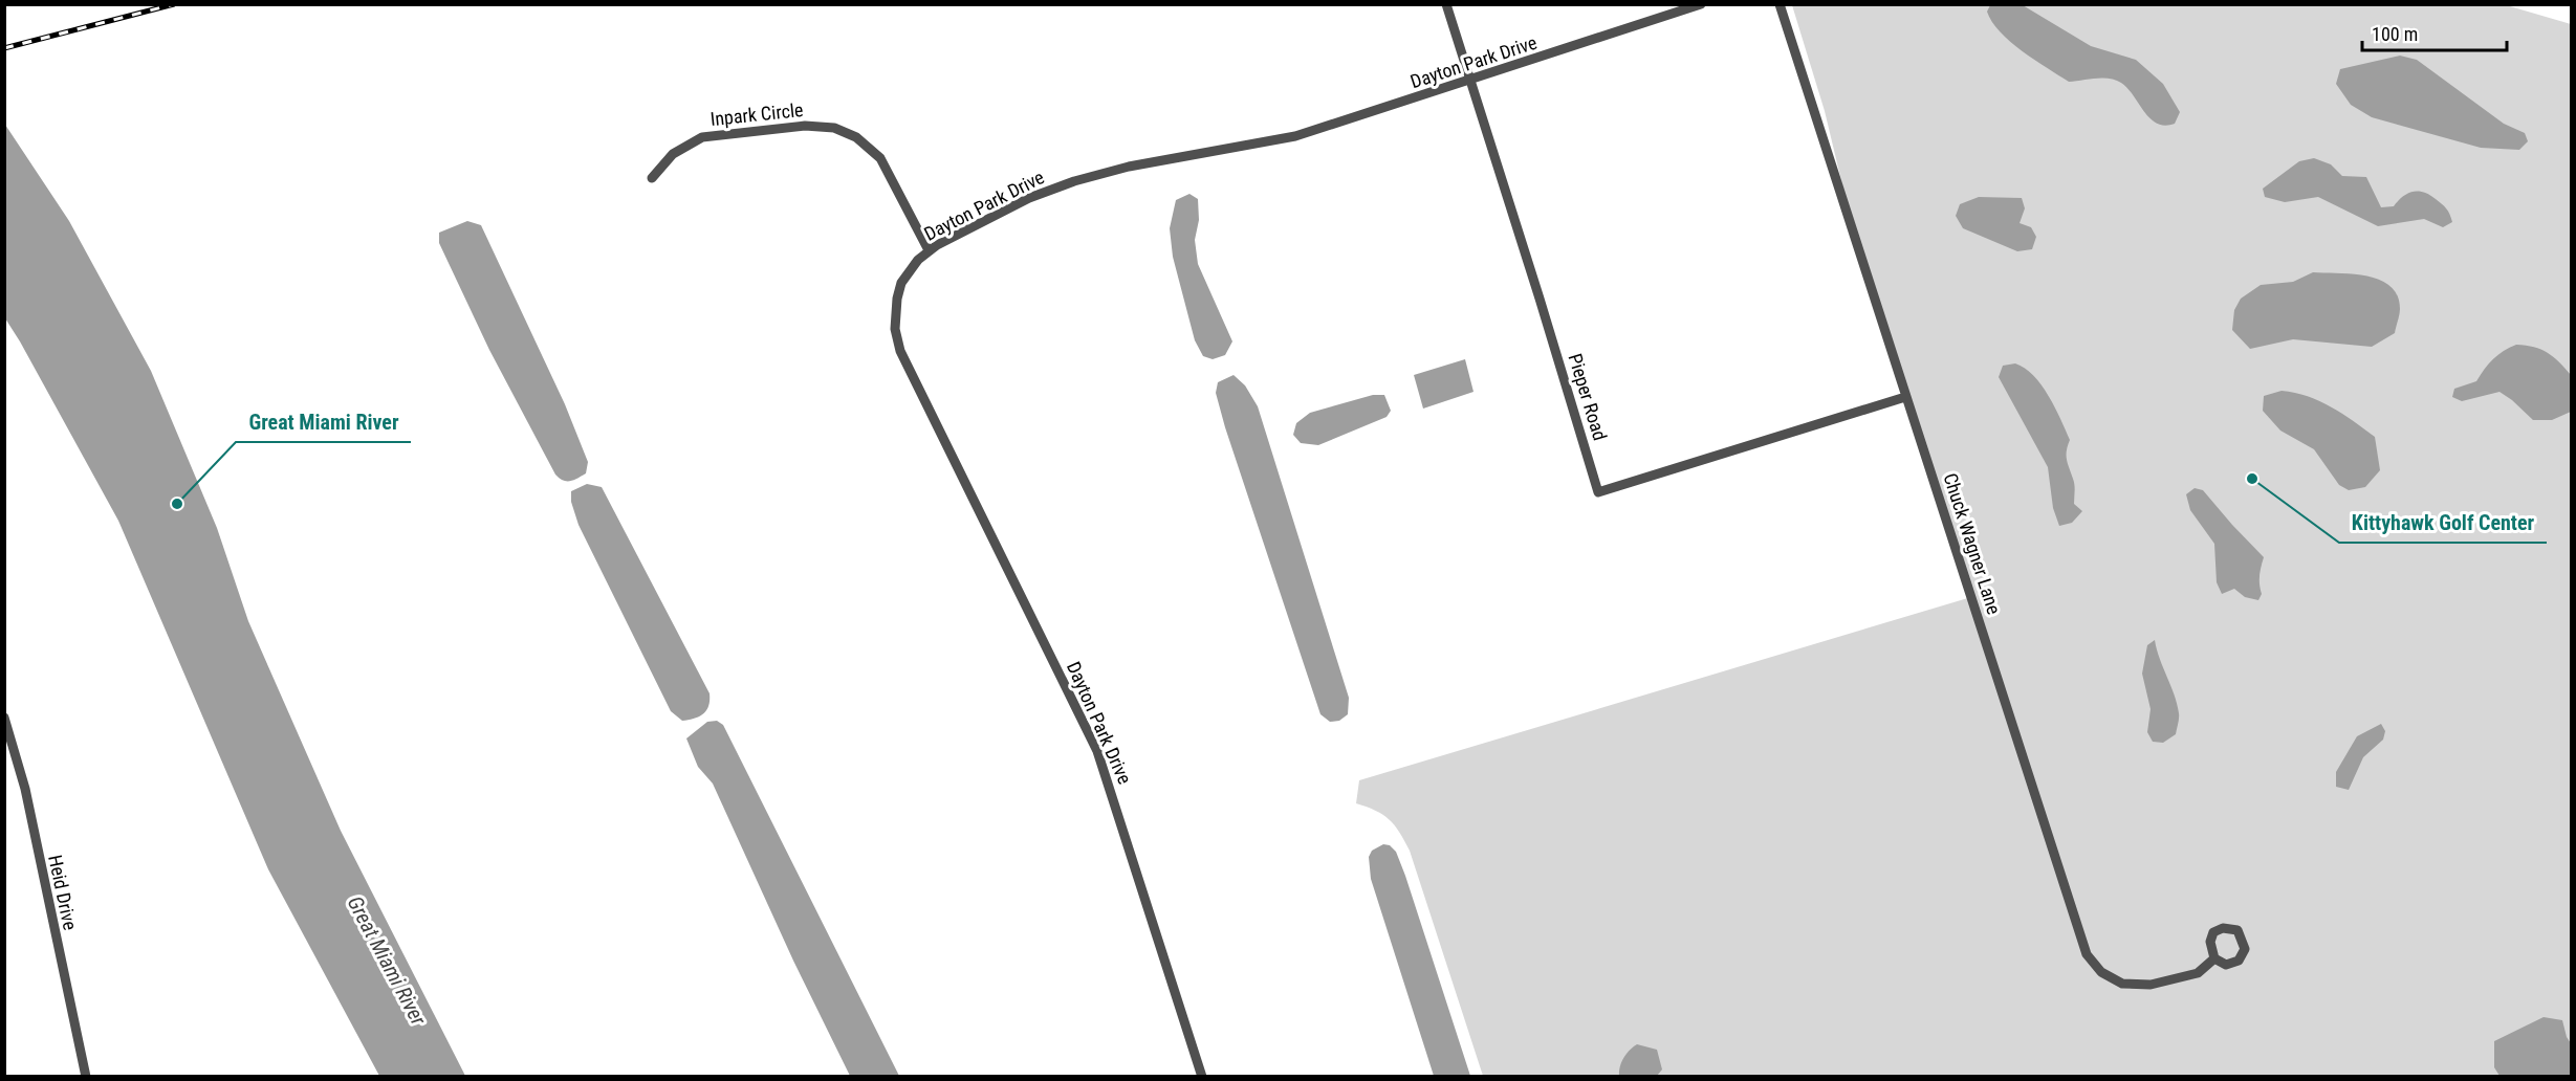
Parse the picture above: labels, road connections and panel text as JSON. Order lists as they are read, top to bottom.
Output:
{
  "streets": {
    "street": [
      "Dayton Park Drive",
      "Inpark Circle",
      "Pieper Road",
      "Chuck Wagner Lane",
      "Heid Drive"
    ]
  },
  "crossings": [
    ["Dayton Park Drive", "Inpark Circle"],
    ["Dayton Park Drive", "Pieper Road"],
    ["Pieper Road", "Chuck Wagner Lane"]
  ],
  "water": ["Great Miami River"],
  "places": ["Kittyhawk Golf Center", "Great Miami River"],
  "scale_bar": "100 m"
}
